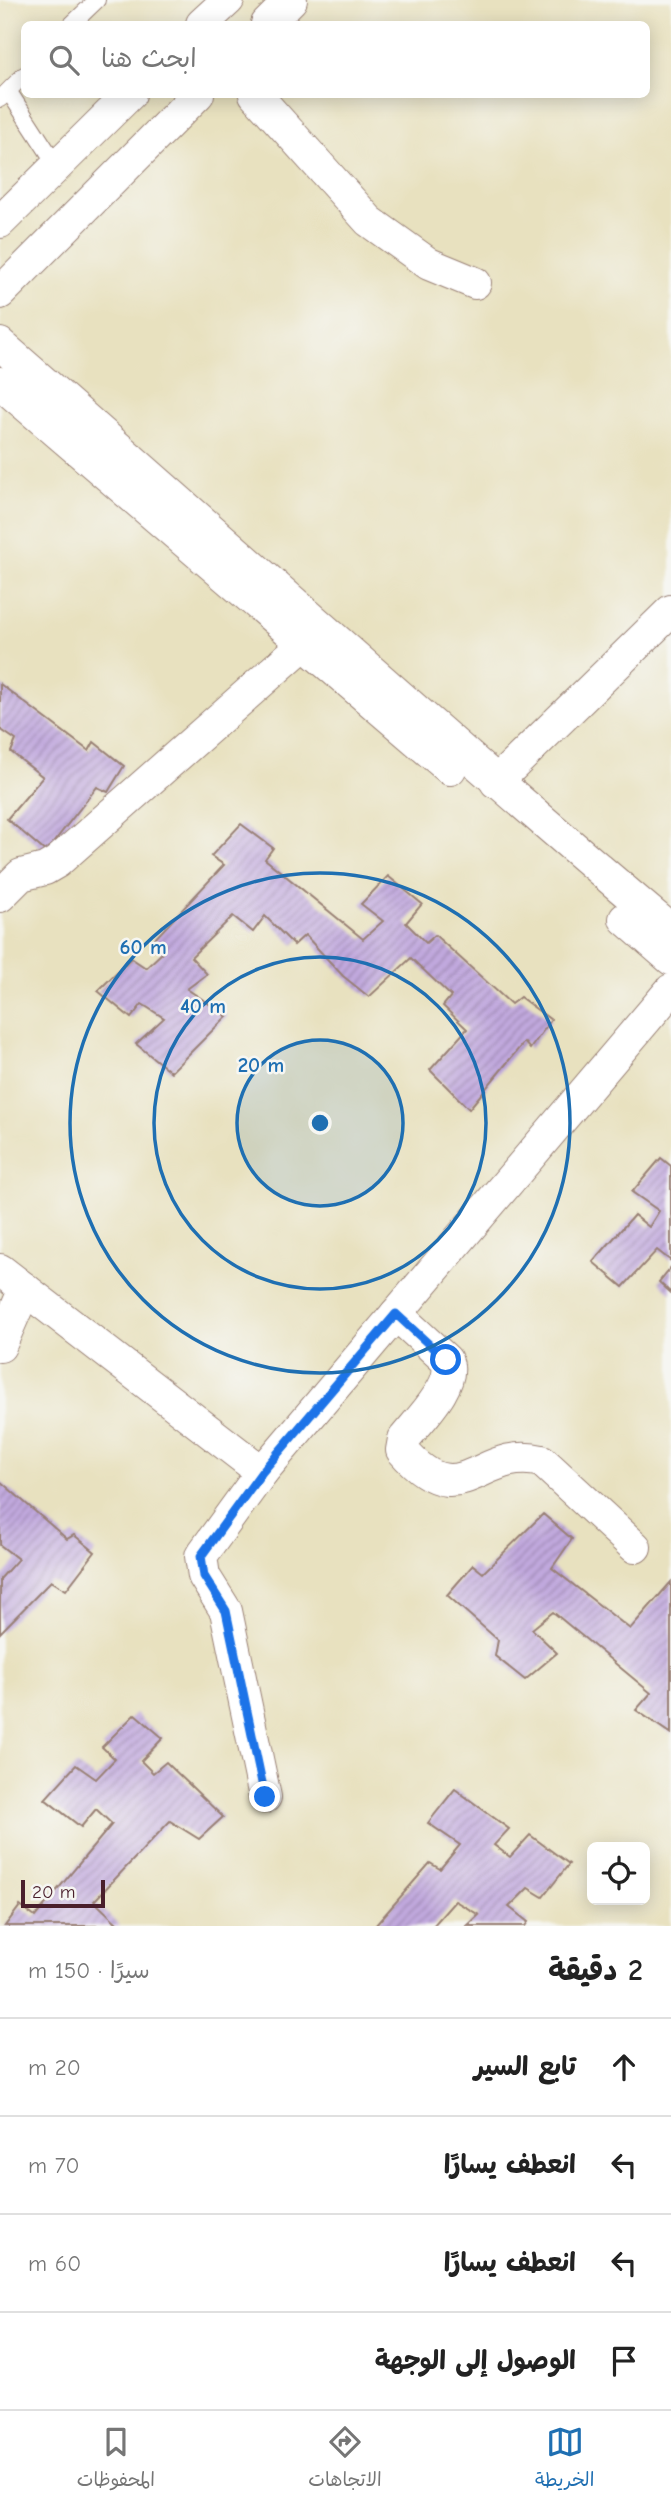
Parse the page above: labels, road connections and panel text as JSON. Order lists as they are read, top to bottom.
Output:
{
  "scale_bar": "20 m",
  "page": {
    "search": "ابحث هنا",
    "scale": "20 m",
    "heading": ["2 دقيقة", "سيرًا · 150 m"],
    "list": [
      ["تابع السير", "20 m"],
      ["انعطف يسارًا", "70 m"],
      ["انعطف يسارًا", "60 m"],
      "الوصول إلى الوجهة"
    ],
    "nav": ["الخريطة", "الاتجاهات", "المحفوظات"]
  },
  "rings": ["60 m", "40 m", "20 m"]
}
